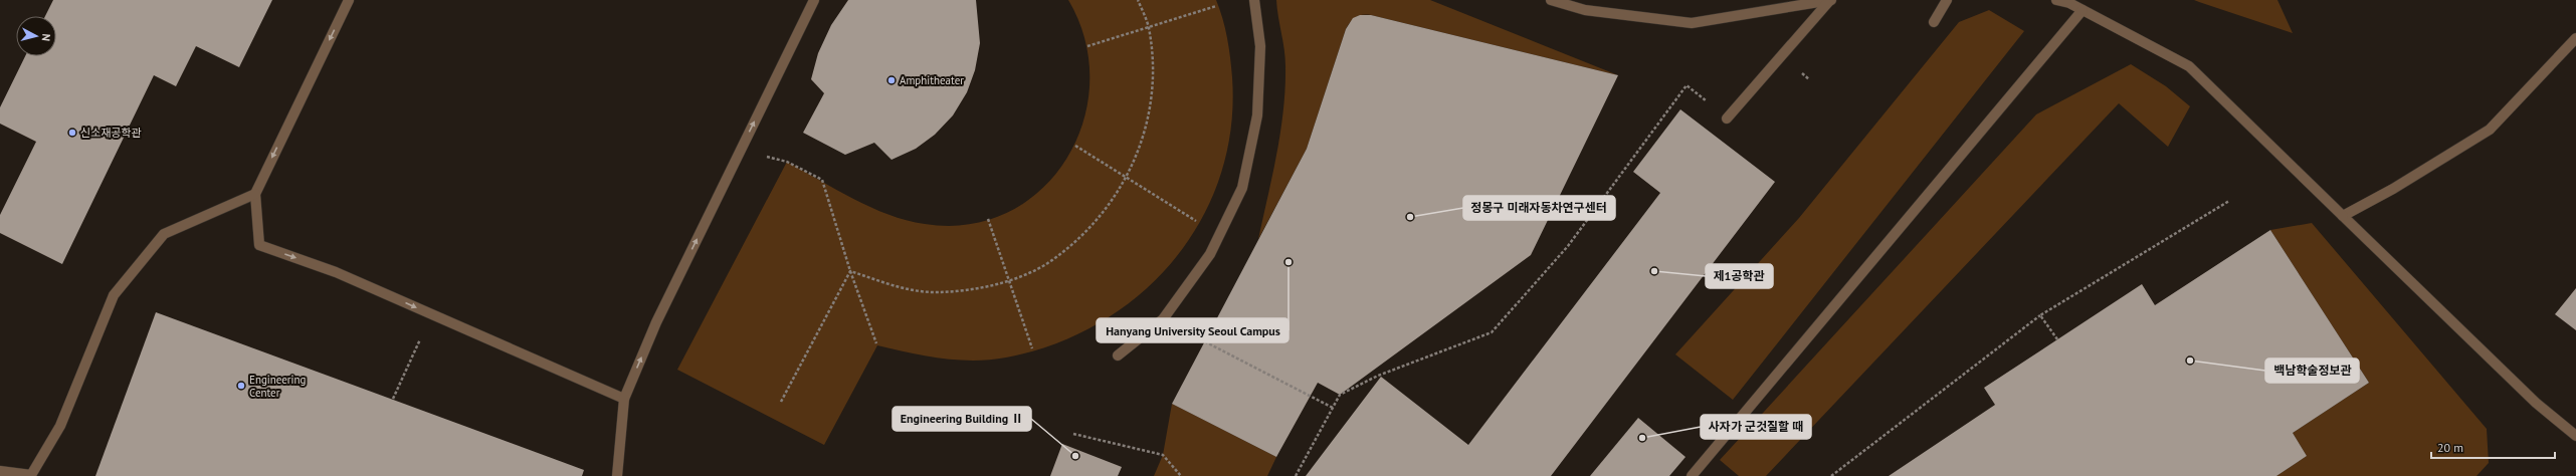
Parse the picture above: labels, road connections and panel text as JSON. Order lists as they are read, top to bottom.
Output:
{
  "places": [
    "Amphitheater",
    "신소재공학관",
    "정몽구 미래자동차연구센터",
    "Hanyang University Seoul Campus",
    "제1공학관",
    "백남학술정보관",
    "Engineering Center",
    "사자가 군것질할 때",
    "Engineering Building Ⅱ"
  ],
  "scale_bar": "20 m",
  "north": "right"
}
